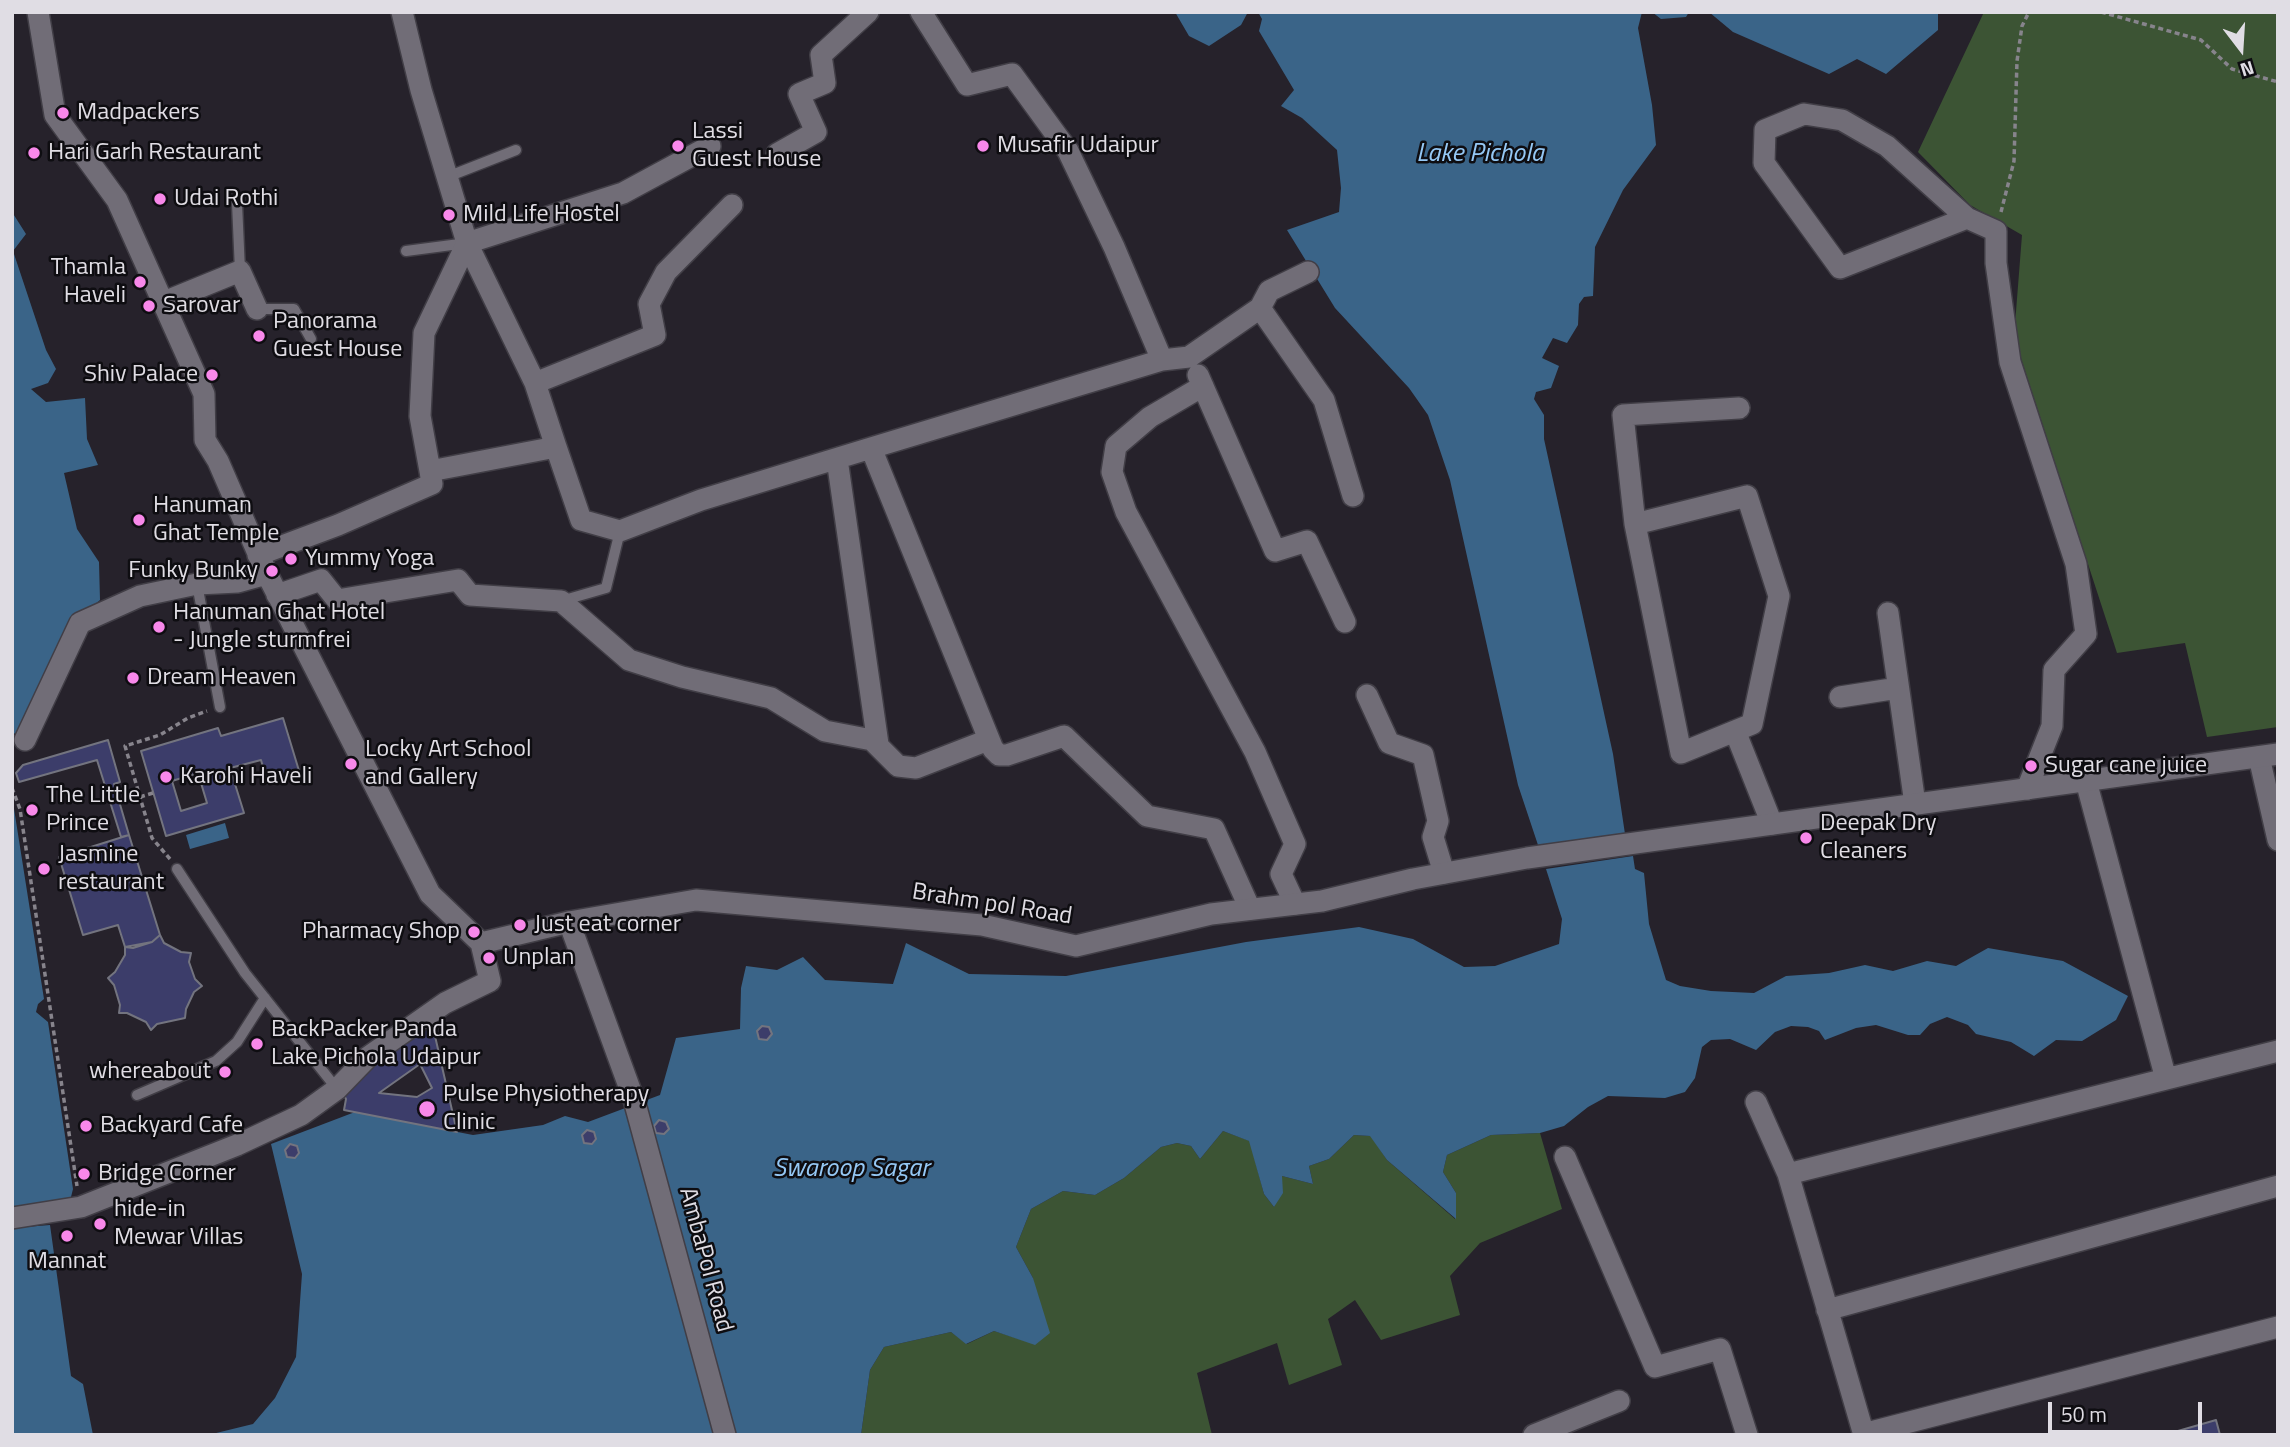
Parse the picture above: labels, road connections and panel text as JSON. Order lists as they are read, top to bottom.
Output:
{
  "streets": {
    "street": ["Brahm pol Road", "AmbaPol Road"]
  },
  "crossings": [
    ["Brahm pol Road", "AmbaPol Road"]
  ],
  "water": ["Lake Pichola", "Swaroop Sagar"],
  "places": [
    "Madpackers",
    "Lassi Guest House",
    "Musafir Udaipur",
    "Hari Garh Restaurant",
    "Udai Rothi",
    "Mild Life Hostel",
    "Thamla Haveli",
    "Sarovar",
    "Panorama Guest House",
    "Shiv Palace",
    "Hanuman Ghat Temple",
    "Yummy Yoga",
    "Funky Bunky",
    "Hanuman Ghat Hotel - Jungle sturmfrei",
    "Dream Heaven",
    "Locky Art School and Gallery",
    "Sugar cane juice",
    "Karohi Haveli",
    "The Little Prince",
    "Deepak Dry Cleaners",
    "Jasmine restaurant",
    "Just eat corner",
    "Pharmacy Shop",
    "Unplan",
    "BackPacker Panda Lake Pichola Udaipur",
    "whereabout",
    "Pulse Physiotherapy Clinic",
    "Backyard Cafe",
    "Bridge Corner",
    "hide-in Mewar Villas",
    "Mannat"
  ],
  "scale_bar": "50 m",
  "north": "bottom"
}
